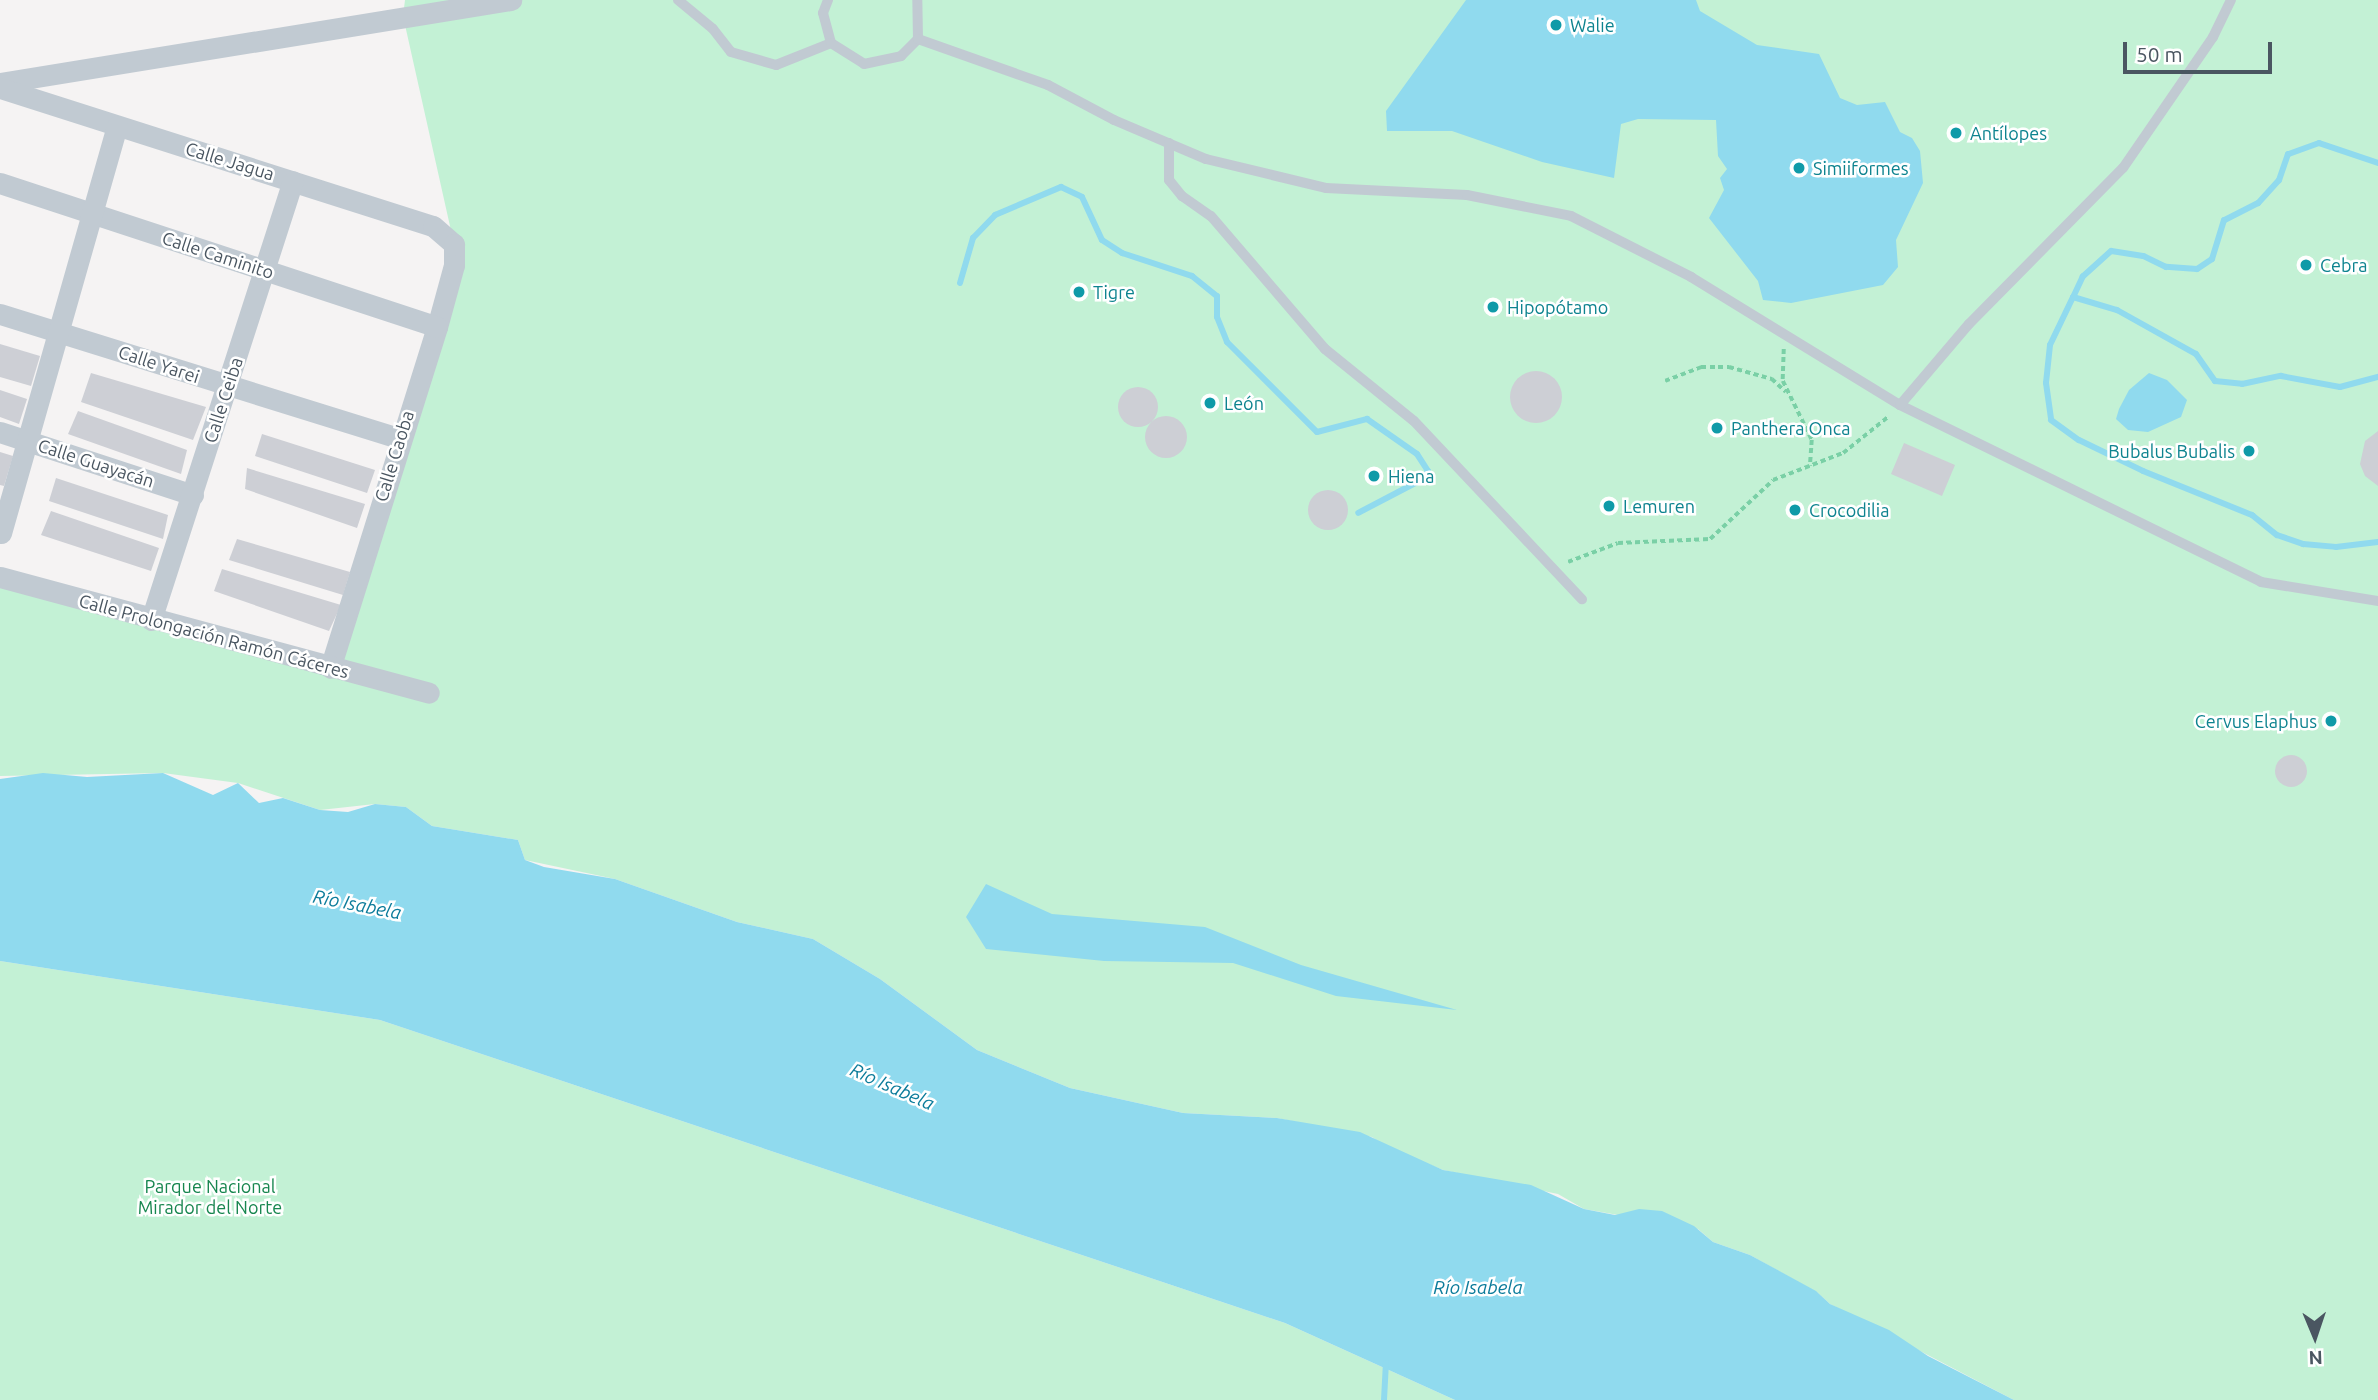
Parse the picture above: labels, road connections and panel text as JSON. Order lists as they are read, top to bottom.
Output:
{
  "streets": {
    "street": [
      "Calle Jagua",
      "Calle Caminito",
      "Calle Yarei",
      "Calle Ceiba",
      "Calle Caoba",
      "Calle Guayacán",
      "Calle Prolongación Ramón Cáceres"
    ]
  },
  "crossings": [
    ["Calle Jagua", "Calle Ceiba"],
    ["Calle Jagua", "Calle Caoba"],
    ["Calle Caminito", "Calle Ceiba"],
    ["Calle Caminito", "Calle Caoba"],
    ["Calle Yarei", "Calle Ceiba"],
    ["Calle Yarei", "Calle Caoba"],
    ["Calle Ceiba", "Calle Guayacán"],
    ["Calle Ceiba", "Calle Prolongación Ramón Cáceres"],
    ["Calle Caoba", "Calle Prolongación Ramón Cáceres"]
  ],
  "water": ["Río Isabela"],
  "parks": ["Parque Nacional Mirador del Norte"],
  "places": [
    "Walie",
    "Antílopes",
    "Simiiformes",
    "Cebra",
    "Tigre",
    "Hipopótamo",
    "León",
    "Panthera Onca",
    "Bubalus Bubalis",
    "Hiena",
    "Lemuren",
    "Crocodilia",
    "Cervus Elaphus"
  ],
  "scale_bar": "50 m",
  "north": "bottom"
}
